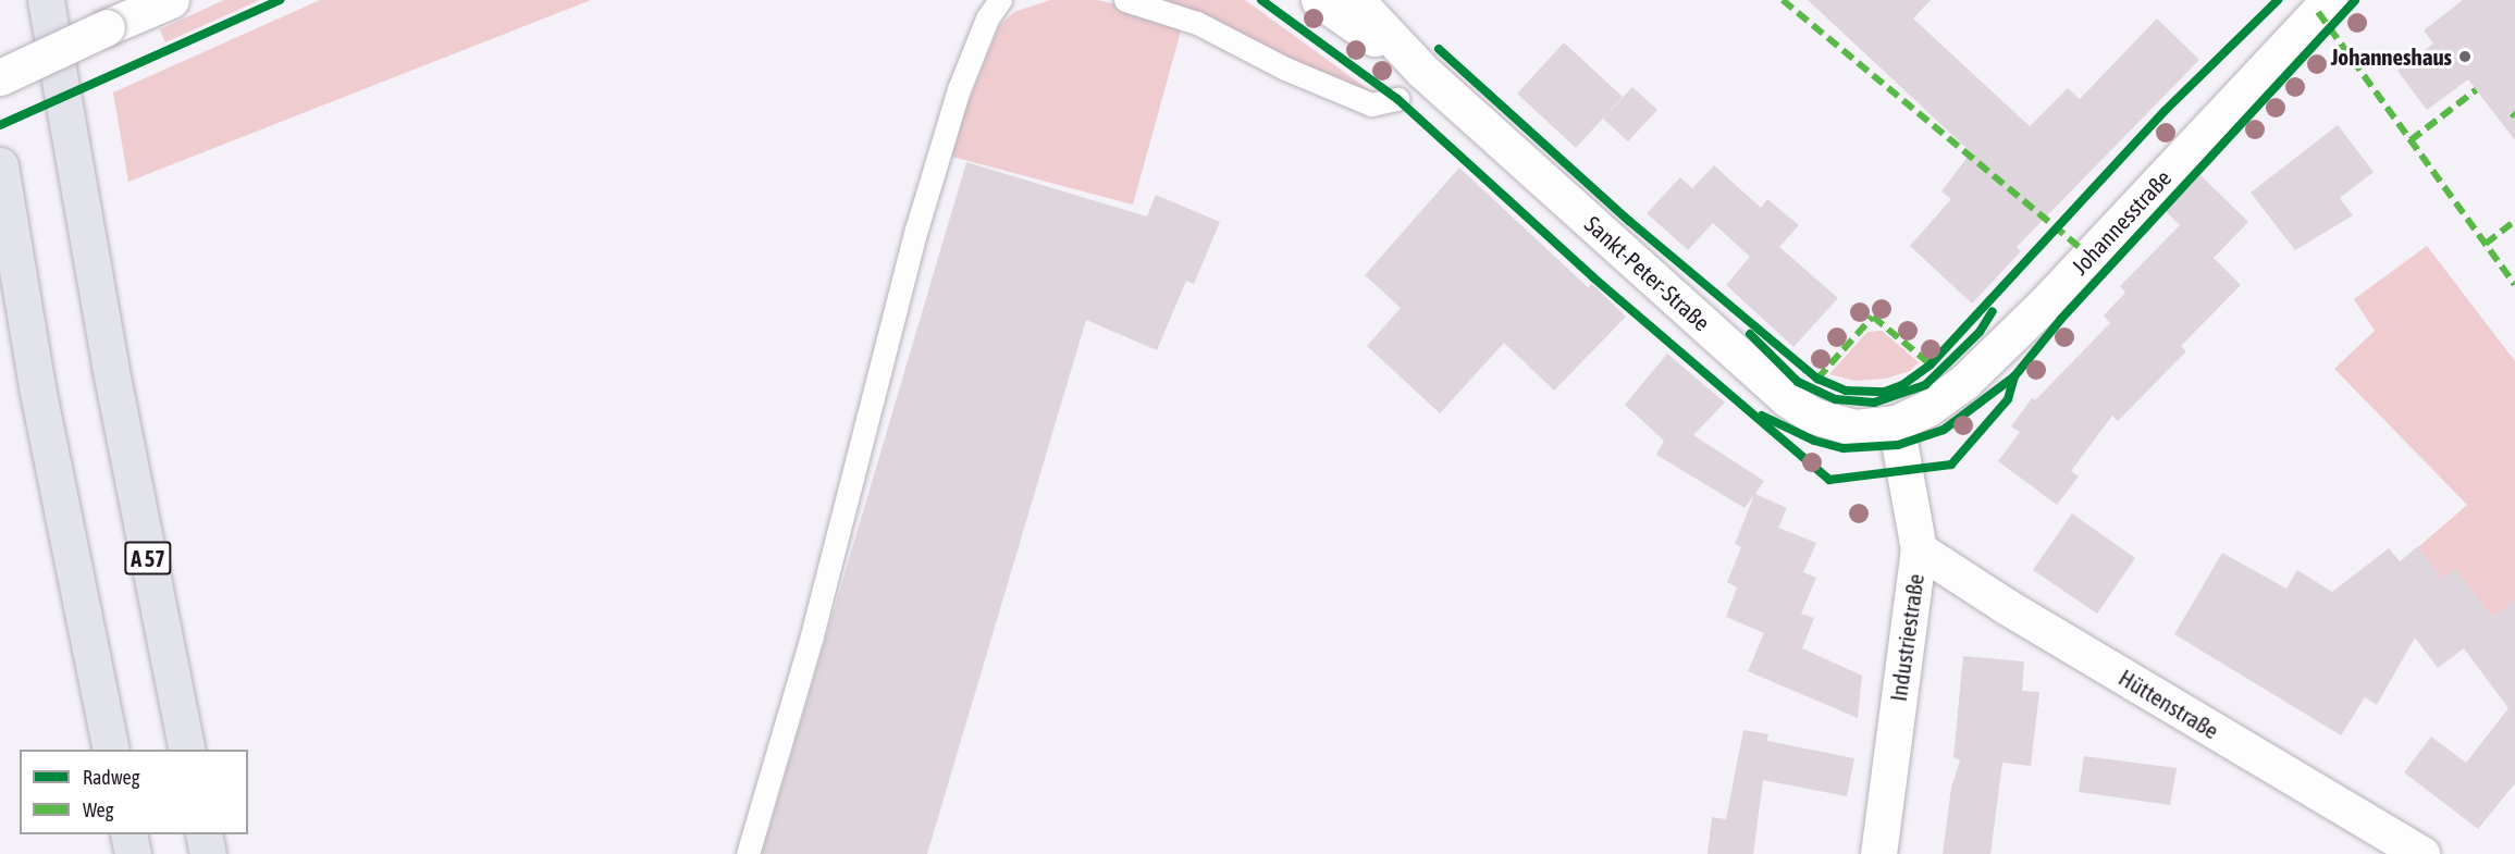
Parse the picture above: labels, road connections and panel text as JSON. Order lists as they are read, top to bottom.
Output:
{
  "streets": {
    "highway": ["A 57"],
    "street": [
      "Johannesstraße",
      "Sankt-Peter-Straße",
      "Industriestraße",
      "Hüttenstraße"
    ]
  },
  "crossings": [
    ["Johannesstraße", "Sankt-Peter-Straße"],
    ["Johannesstraße", "Industriestraße"],
    ["Sankt-Peter-Straße", "Industriestraße"],
    ["Industriestraße", "Hüttenstraße"]
  ],
  "places": ["Johanneshaus"],
  "legend": ["Radweg", "Weg"]
}
